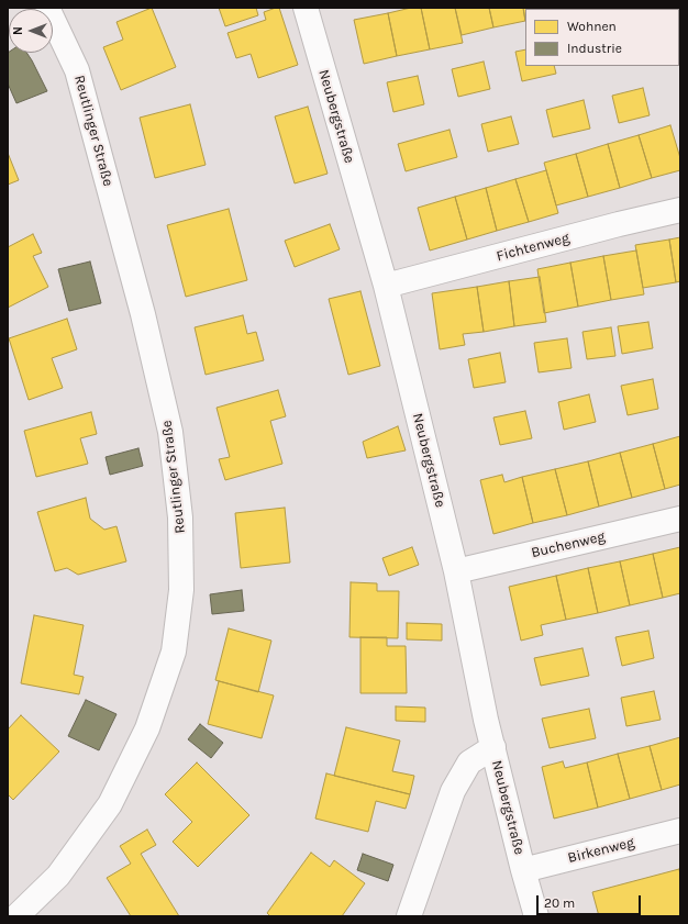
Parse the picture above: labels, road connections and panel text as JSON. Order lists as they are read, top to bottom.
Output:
{
  "streets": {
    "street": [
      "Neubergstraße",
      "Reutlinger Straße",
      "Fichtenweg",
      "Buchenweg",
      "Birkenweg"
    ]
  },
  "crossings": [
    ["Neubergstraße", "Fichtenweg"],
    ["Neubergstraße", "Buchenweg"],
    ["Neubergstraße", "Birkenweg"]
  ],
  "legend": ["Wohnen", "Industrie"],
  "scale_bar": "20 m",
  "north": "left"
}
